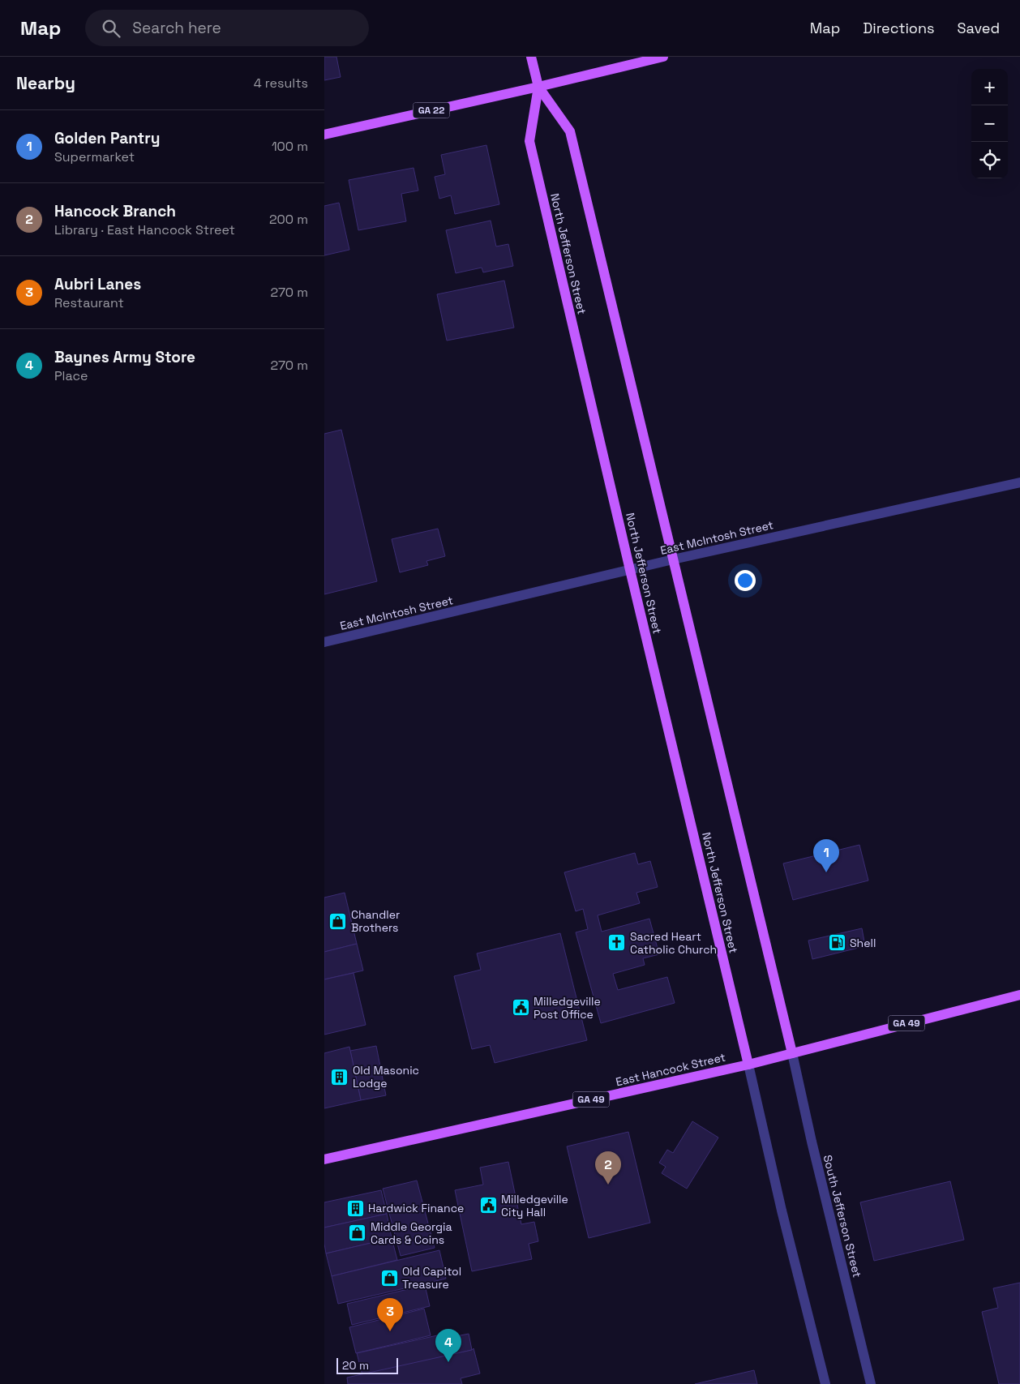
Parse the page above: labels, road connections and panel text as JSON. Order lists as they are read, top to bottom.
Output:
{
  "streets": {
    "main road": [
      "GA 22",
      "North Jefferson Street",
      "GA 49",
      "East Hancock Street"
    ],
    "street": ["East McIntosh Street", "South Jefferson Street"]
  },
  "crossings": [
    ["GA 22", "North Jefferson Street"],
    ["North Jefferson Street", "East McIntosh Street"],
    ["North Jefferson Street", "East Hancock Street"],
    ["North Jefferson Street", "South Jefferson Street"],
    ["East Hancock Street", "South Jefferson Street"]
  ],
  "places": {
    "shop": ["Chandler Brothers", "Middle Georgia Cards & Coins", "Old Capitol Treasure"],
    "church": ["Sacred Heart Catholic Church"],
    "fuel station": ["Shell"],
    "public building": ["Milledgeville Post Office", "Milledgeville City Hall"],
    "building": ["Old Masonic Lodge", "Hardwick Finance"]
  },
  "scale_bar": "20 m",
  "page": {
    "header": "Map",
    "search": "Search here",
    "nav": ["Map", "Directions", "Saved"],
    "heading": ["Nearby", "4 results"],
    "map_buttons": ["+", "−"],
    "list": [
      {
        "mark": "1",
        "name": "Golden Pantry",
        "note": "Supermarket",
        "value": "100 m"
      },
      {
        "mark": "2",
        "name": "Hancock Branch",
        "note": "Library · East Hancock Street",
        "value": "200 m"
      },
      {
        "mark": "3",
        "name": "Aubri Lanes",
        "note": "Restaurant",
        "value": "270 m"
      },
      {
        "mark": "4",
        "name": "Baynes Army Store",
        "note": "Place",
        "value": "270 m"
      }
    ],
    "pins": [
      "1",
      "2",
      "3",
      "4"
    ],
    "scale": "20 m"
  }
}
